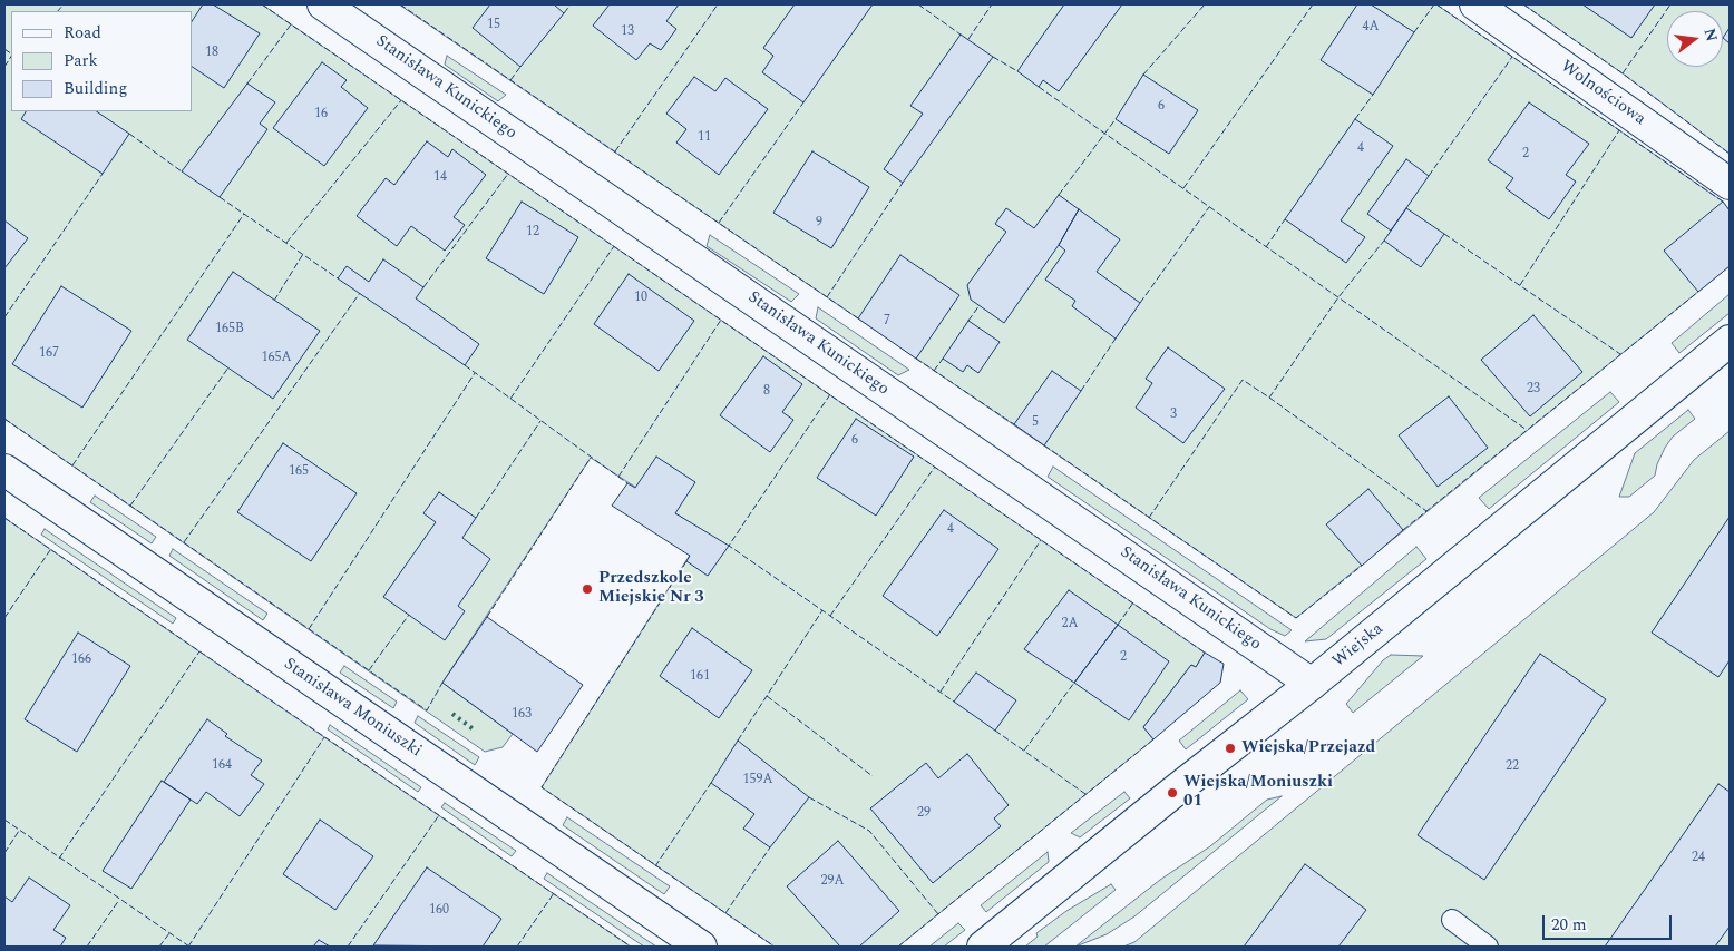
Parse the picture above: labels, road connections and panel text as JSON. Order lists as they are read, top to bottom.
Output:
{
  "streets": {
    "street": [
      "Stanisława Kunickiego",
      "Wolnościowa",
      "Wiejska",
      "Stanisława Moniuszki"
    ]
  },
  "crossings": [
    ["Stanisława Kunickiego", "Wiejska"]
  ],
  "places": ["Przedszkole Miejskie Nr 3", "Wiejska/Przejazd", "Wiejska/Moniuszki 01"],
  "house_numbers": [
    "15",
    "4A",
    "13",
    "18",
    "6",
    "16",
    "11",
    "4",
    "2",
    "14",
    "9",
    "12",
    "10",
    "7",
    "165B",
    "167",
    "165A",
    "23",
    "8",
    "3",
    "5",
    "6",
    "165",
    "4",
    "2A",
    "2",
    "166",
    "161",
    "163",
    "164",
    "22",
    "159A",
    "29",
    "24",
    "29A",
    "160"
  ],
  "legend": ["Road", "Park", "Building"],
  "scale_bar": "20 m",
  "north": "right"
}
